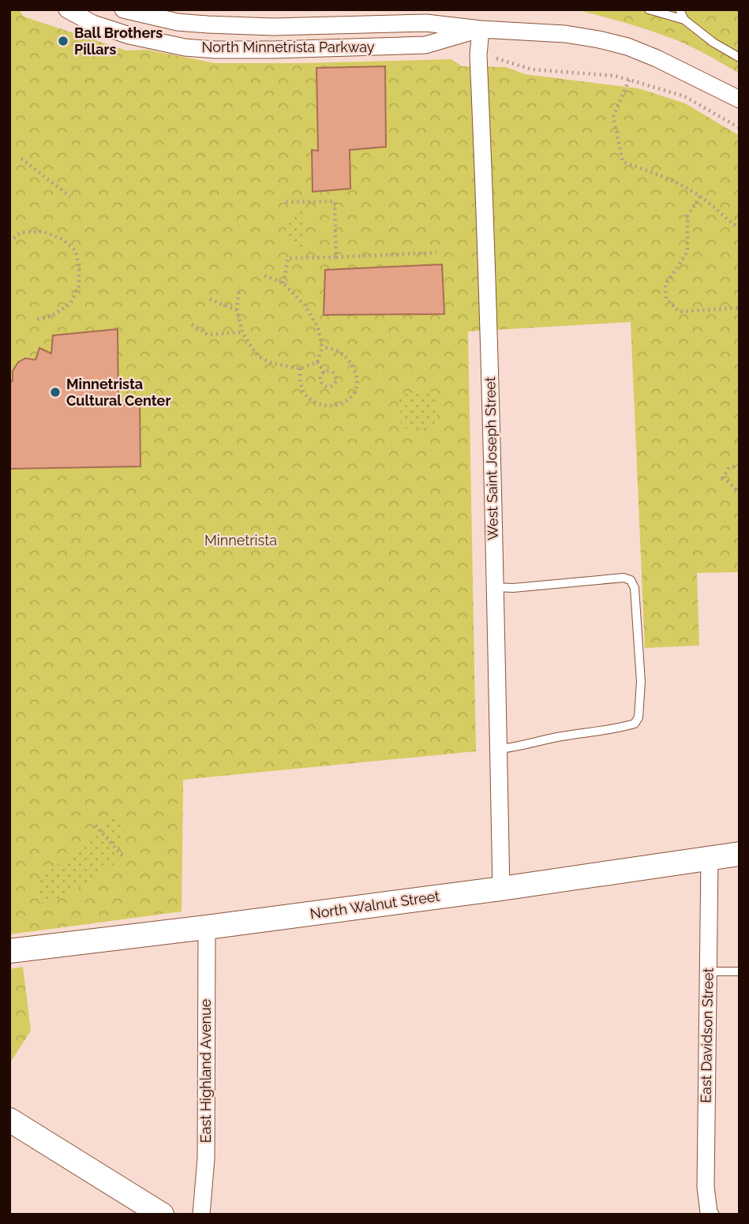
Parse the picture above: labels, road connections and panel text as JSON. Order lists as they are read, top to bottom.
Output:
{
  "streets": {
    "main road": ["North Walnut Street"],
    "street": [
      "North Minnetrista Parkway",
      "West Saint Joseph Street",
      "East Davidson Street",
      "East Highland Avenue"
    ]
  },
  "crossings": [
    ["North Minnetrista Parkway", "West Saint Joseph Street"],
    ["West Saint Joseph Street", "North Walnut Street"],
    ["North Walnut Street", "East Davidson Street"],
    ["North Walnut Street", "East Highland Avenue"]
  ],
  "parks": ["Minnetrista"],
  "places": ["Ball Brothers Pillars", "Minnetrista Cultural Center"]
}
